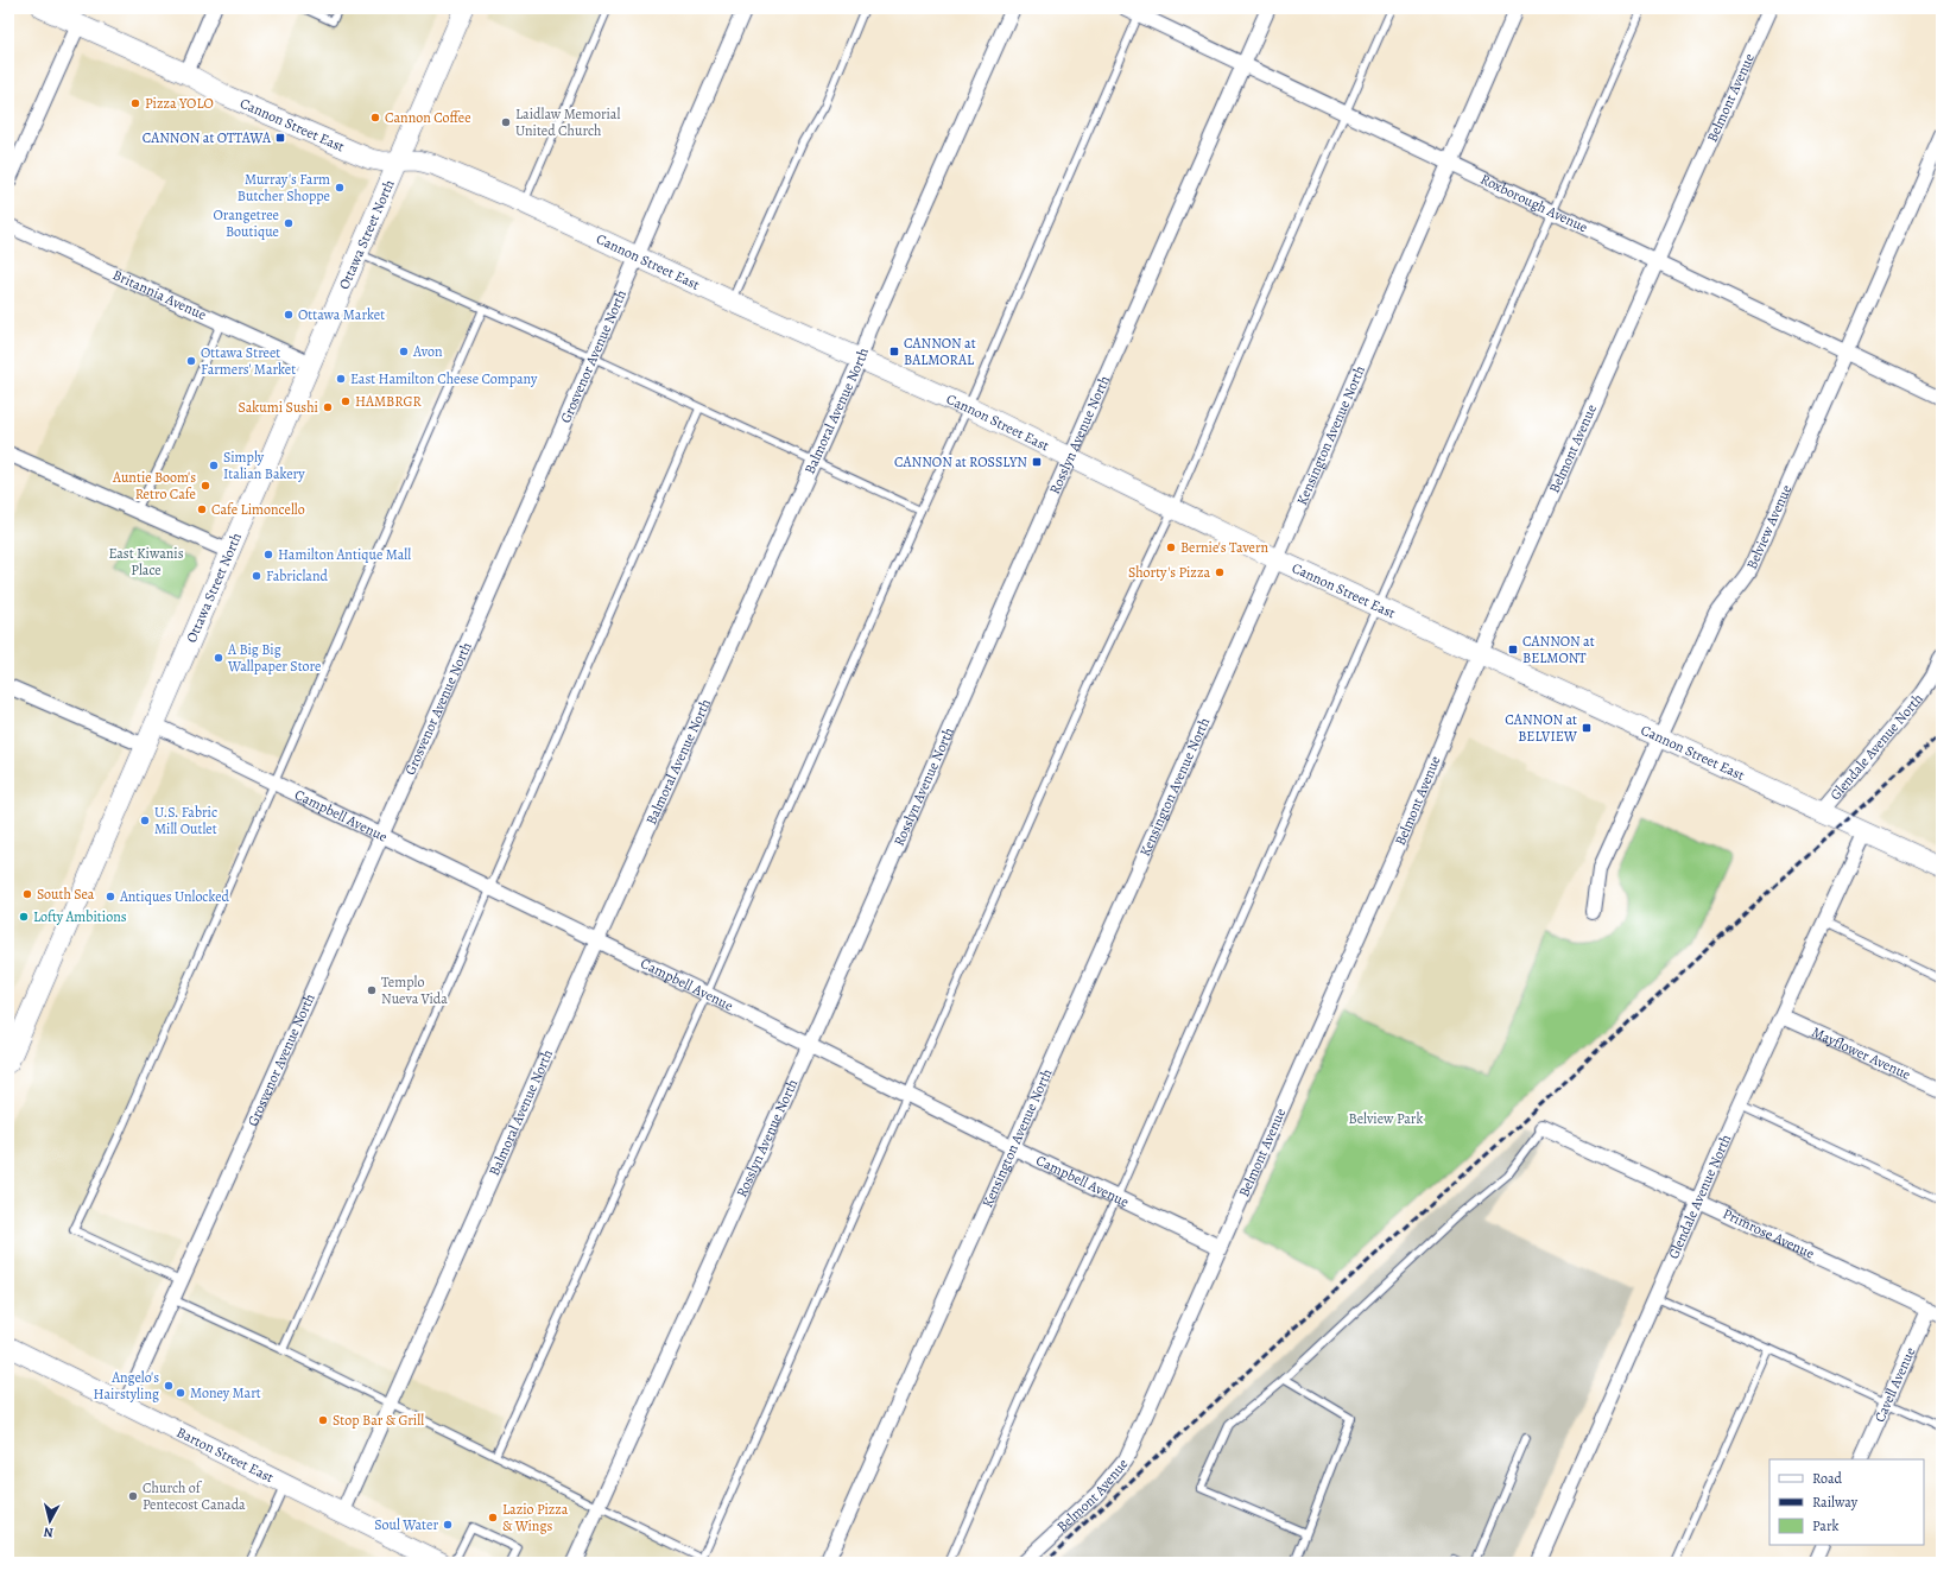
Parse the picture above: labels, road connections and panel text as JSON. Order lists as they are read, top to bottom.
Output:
{
  "streets": {
    "main road": ["Cannon Street East", "Ottawa Street North", "Barton Street East"],
    "street": [
      "Belmont Avenue",
      "Roxborough Avenue",
      "Britannia Avenue",
      "Grosvenor Avenue North",
      "Balmoral Avenue North",
      "Rosslyn Avenue North",
      "Kensington Avenue North",
      "Belview Avenue",
      "Glendale Avenue North",
      "Campbell Avenue",
      "Mayflower Avenue",
      "Primrose Avenue",
      "Cavell Avenue"
    ]
  },
  "crossings": [
    ["Belmont Avenue", "Cannon Street East"],
    ["Belmont Avenue", "Roxborough Avenue"],
    ["Belmont Avenue", "Campbell Avenue"],
    ["Cannon Street East", "Ottawa Street North"],
    ["Cannon Street East", "Grosvenor Avenue North"],
    ["Cannon Street East", "Balmoral Avenue North"],
    ["Cannon Street East", "Rosslyn Avenue North"],
    ["Cannon Street East", "Kensington Avenue North"],
    ["Cannon Street East", "Belview Avenue"],
    ["Cannon Street East", "Glendale Avenue North"],
    ["Roxborough Avenue", "Rosslyn Avenue North"],
    ["Roxborough Avenue", "Kensington Avenue North"],
    ["Roxborough Avenue", "Belview Avenue"],
    ["Ottawa Street North", "Britannia Avenue"],
    ["Ottawa Street North", "Campbell Avenue"],
    ["Grosvenor Avenue North", "Campbell Avenue"],
    ["Grosvenor Avenue North", "Barton Street East"],
    ["Balmoral Avenue North", "Campbell Avenue"],
    ["Balmoral Avenue North", "Barton Street East"],
    ["Rosslyn Avenue North", "Campbell Avenue"],
    ["Kensington Avenue North", "Campbell Avenue"],
    ["Glendale Avenue North", "Mayflower Avenue"],
    ["Glendale Avenue North", "Primrose Avenue"],
    ["Primrose Avenue", "Cavell Avenue"]
  ],
  "parks": ["East Kiwanis Place", "Belview Park"],
  "places": {
    "other": [
      "Pizza YOLO",
      "Cannon Coffee",
      "Laidlaw Memorial United Church",
      "Murray's Farm Butcher Shoppe",
      "Orangetree Boutique",
      "Ottawa Market",
      "Avon",
      "Ottawa Street Farmers' Market",
      "East Hamilton Cheese Company",
      "HAMBRGR",
      "Sakumi Sushi",
      "Simply Italian Bakery",
      "Auntie Boom's Retro Cafe",
      "Cafe Limoncello",
      "Bernie's Tavern",
      "Hamilton Antique Mall",
      "Shorty's Pizza",
      "Fabricland",
      "A Big Big Wallpaper Store",
      "U.S. Fabric Mill Outlet",
      "South Sea",
      "Antiques Unlocked",
      "Lofty Ambitions",
      "Templo Nueva Vida",
      "Angelo's Hairstyling",
      "Money Mart",
      "Stop Bar & Grill",
      "Church of Pentecost Canada",
      "Lazio Pizza & Wings",
      "Soul Water"
    ],
    "transit": [
      "CANNON at OTTAWA",
      "CANNON at BALMORAL",
      "CANNON at ROSSLYN",
      "CANNON at BELMONT",
      "CANNON at BELVIEW"
    ]
  },
  "legend": ["Road", "Railway", "Park"],
  "north": "bottom"
}
